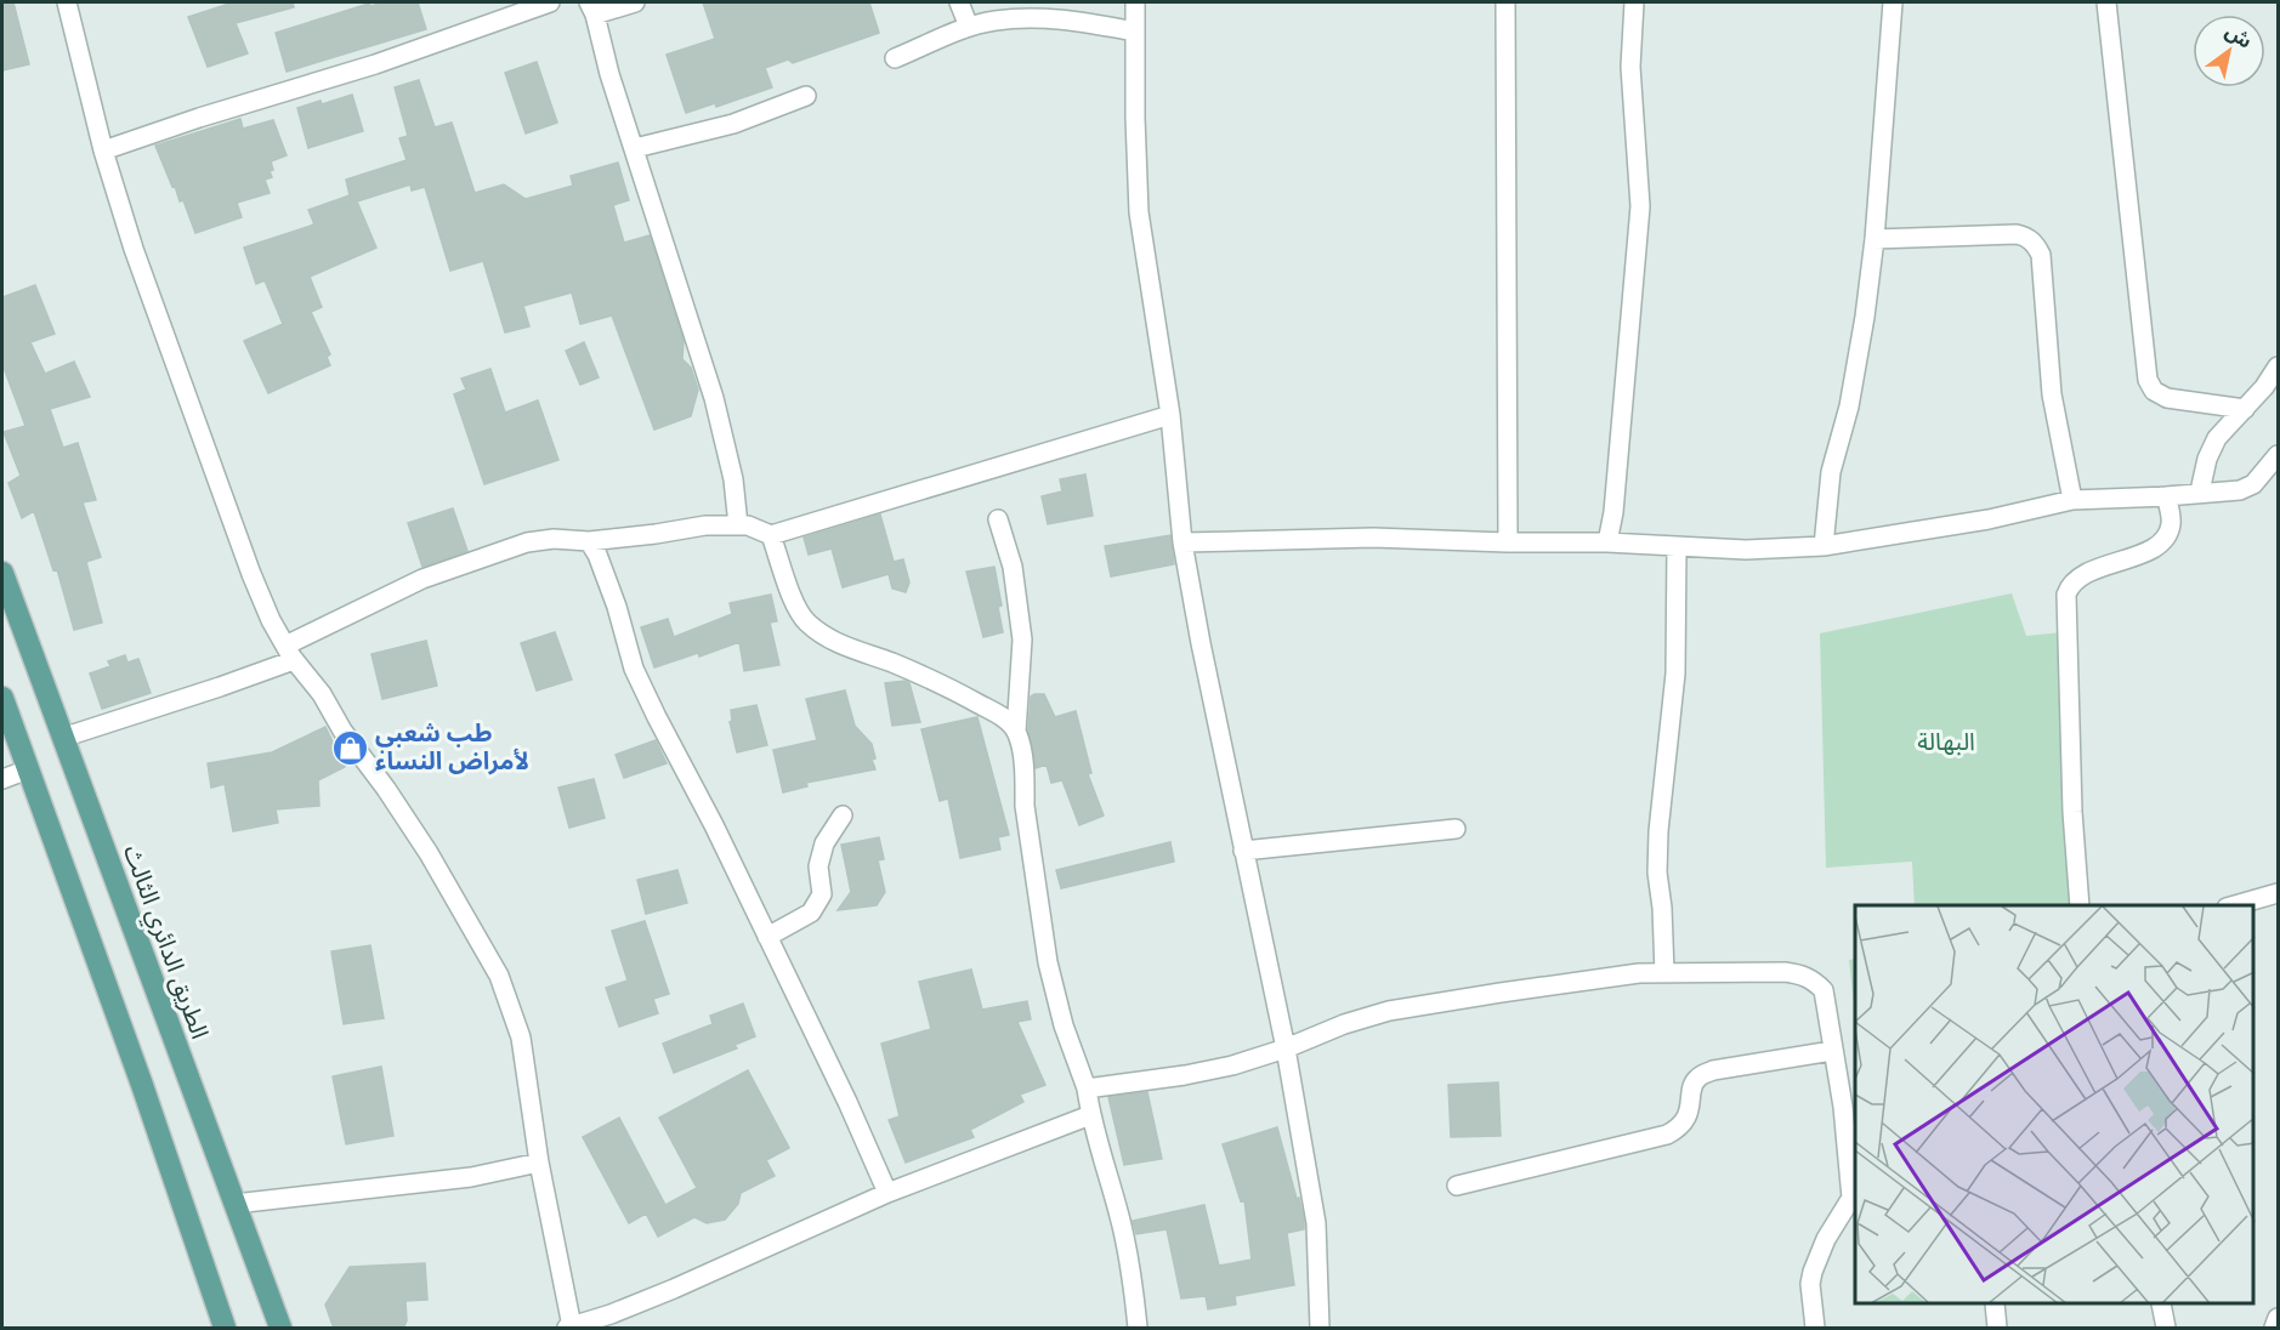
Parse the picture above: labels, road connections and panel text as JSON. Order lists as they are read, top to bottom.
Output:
{
  "streets": {
    "main road": ["الطريق الدائري الثالث"]
  },
  "parks": ["البهالة"],
  "places": {
    "shop": ["طب شعبي لأمراض النساء"]
  },
  "north": "top right"
}
